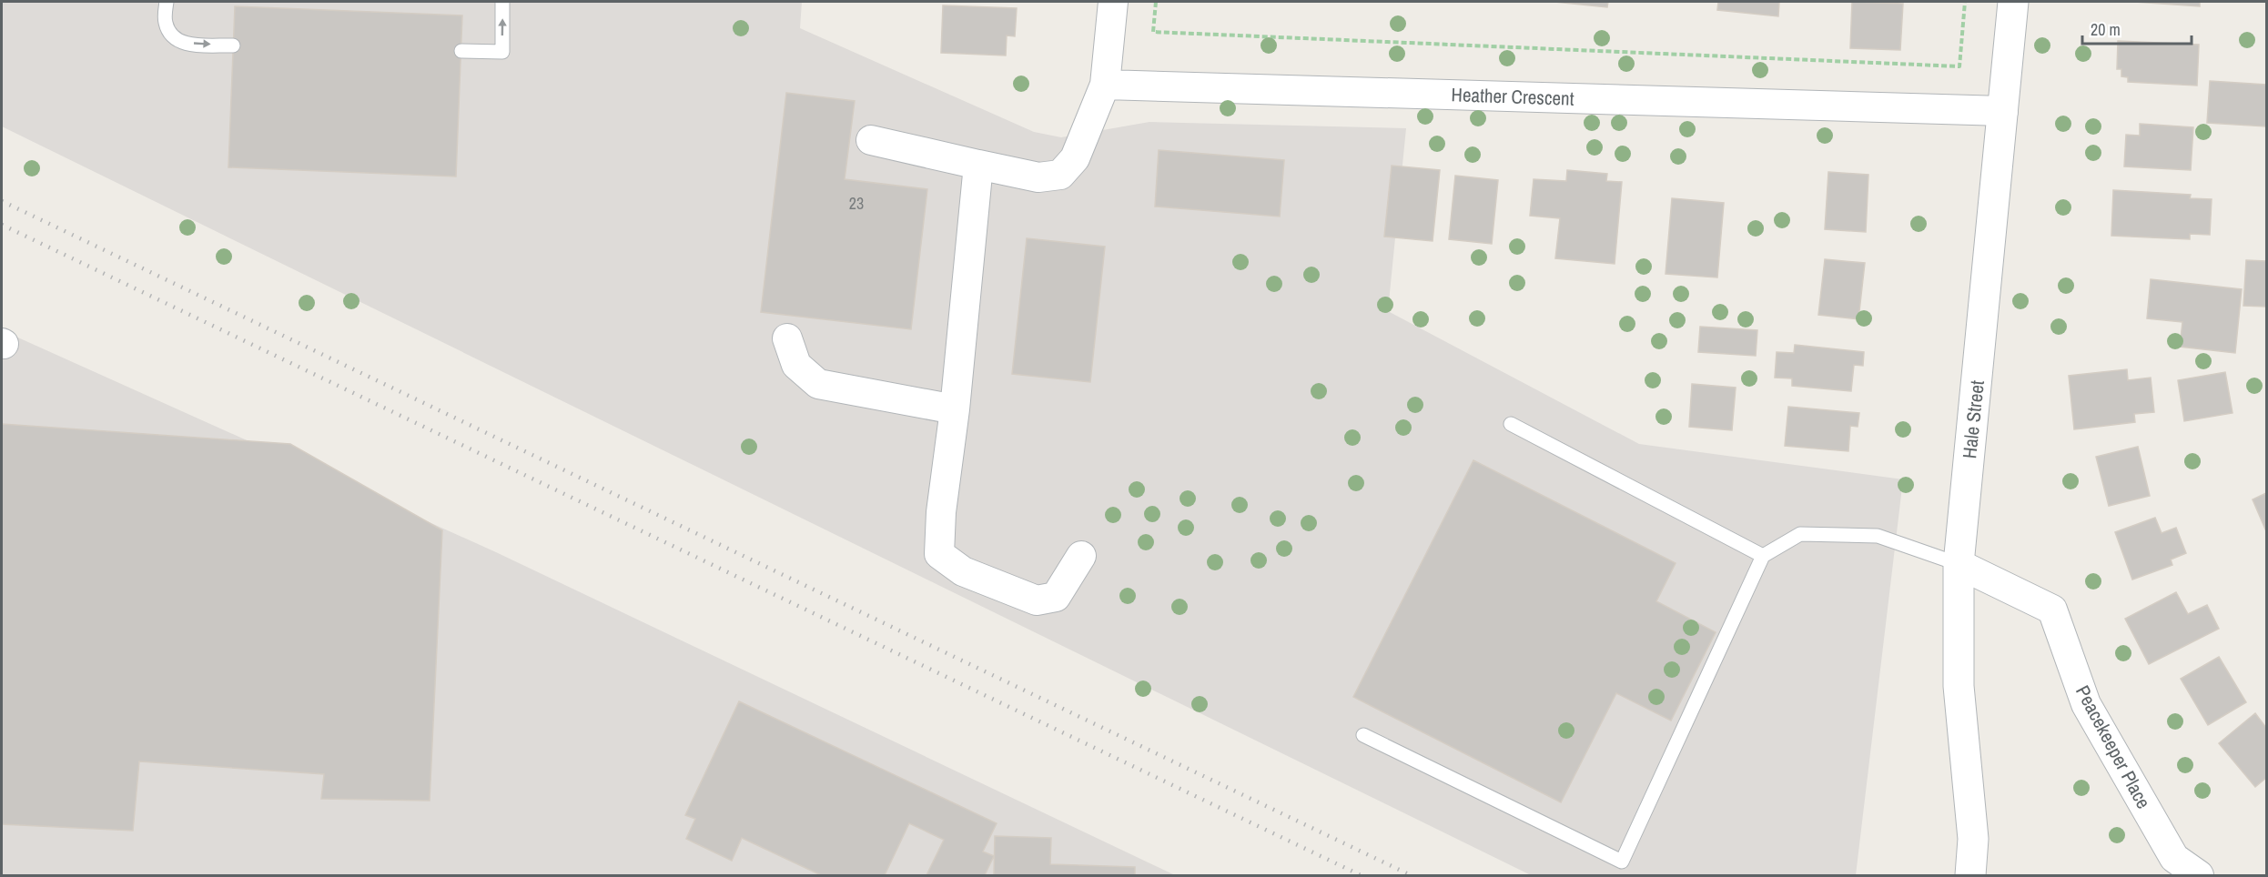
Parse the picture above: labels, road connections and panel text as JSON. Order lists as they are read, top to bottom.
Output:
{
  "streets": {
    "street": ["Heather Crescent", "Hale Street", "Peacekeeper Place"]
  },
  "crossings": [
    ["Heather Crescent", "Hale Street"],
    ["Hale Street", "Peacekeeper Place"]
  ],
  "house_numbers": ["23"],
  "scale_bar": "20 m"
}
